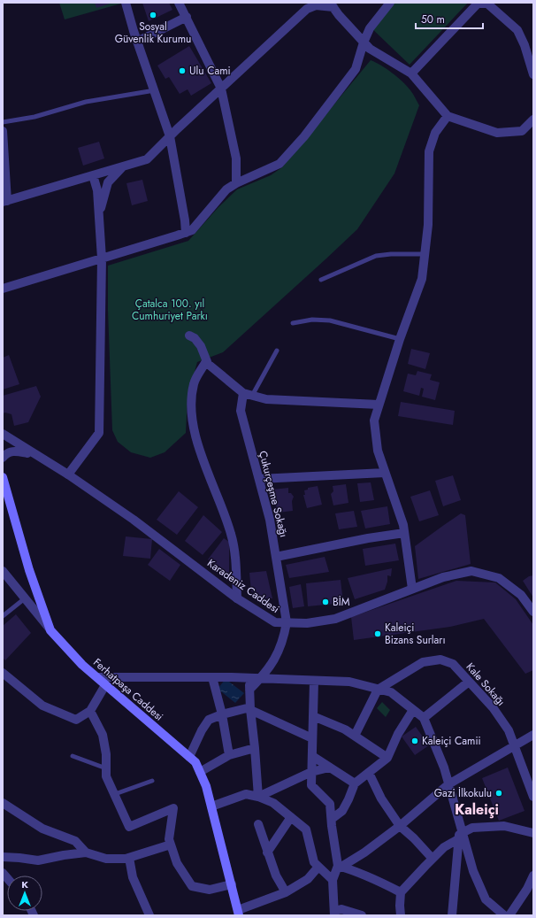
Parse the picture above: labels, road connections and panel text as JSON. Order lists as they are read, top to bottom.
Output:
{
  "streets": {
    "main road": ["Ferhatpaşa Caddesi"],
    "street": ["Çukurçeşme Sokağı", "Karadeniz Caddesi", "Kale Sokağı"]
  },
  "crossings": [
    ["Çukurçeşme Sokağı", "Karadeniz Caddesi"]
  ],
  "districts": ["Kaleiçi"],
  "parks": ["Çatalca 100. yıl Cumhuriyet Parkı"],
  "places": [
    "Sosyal Güvenlik Kurumu",
    "Ulu Cami",
    "BİM",
    "Kaleiçi Bizans Surları",
    "Kaleiçi Camii",
    "Gazi İlkokulu"
  ],
  "scale_bar": "50 m",
  "north": "top"
}
